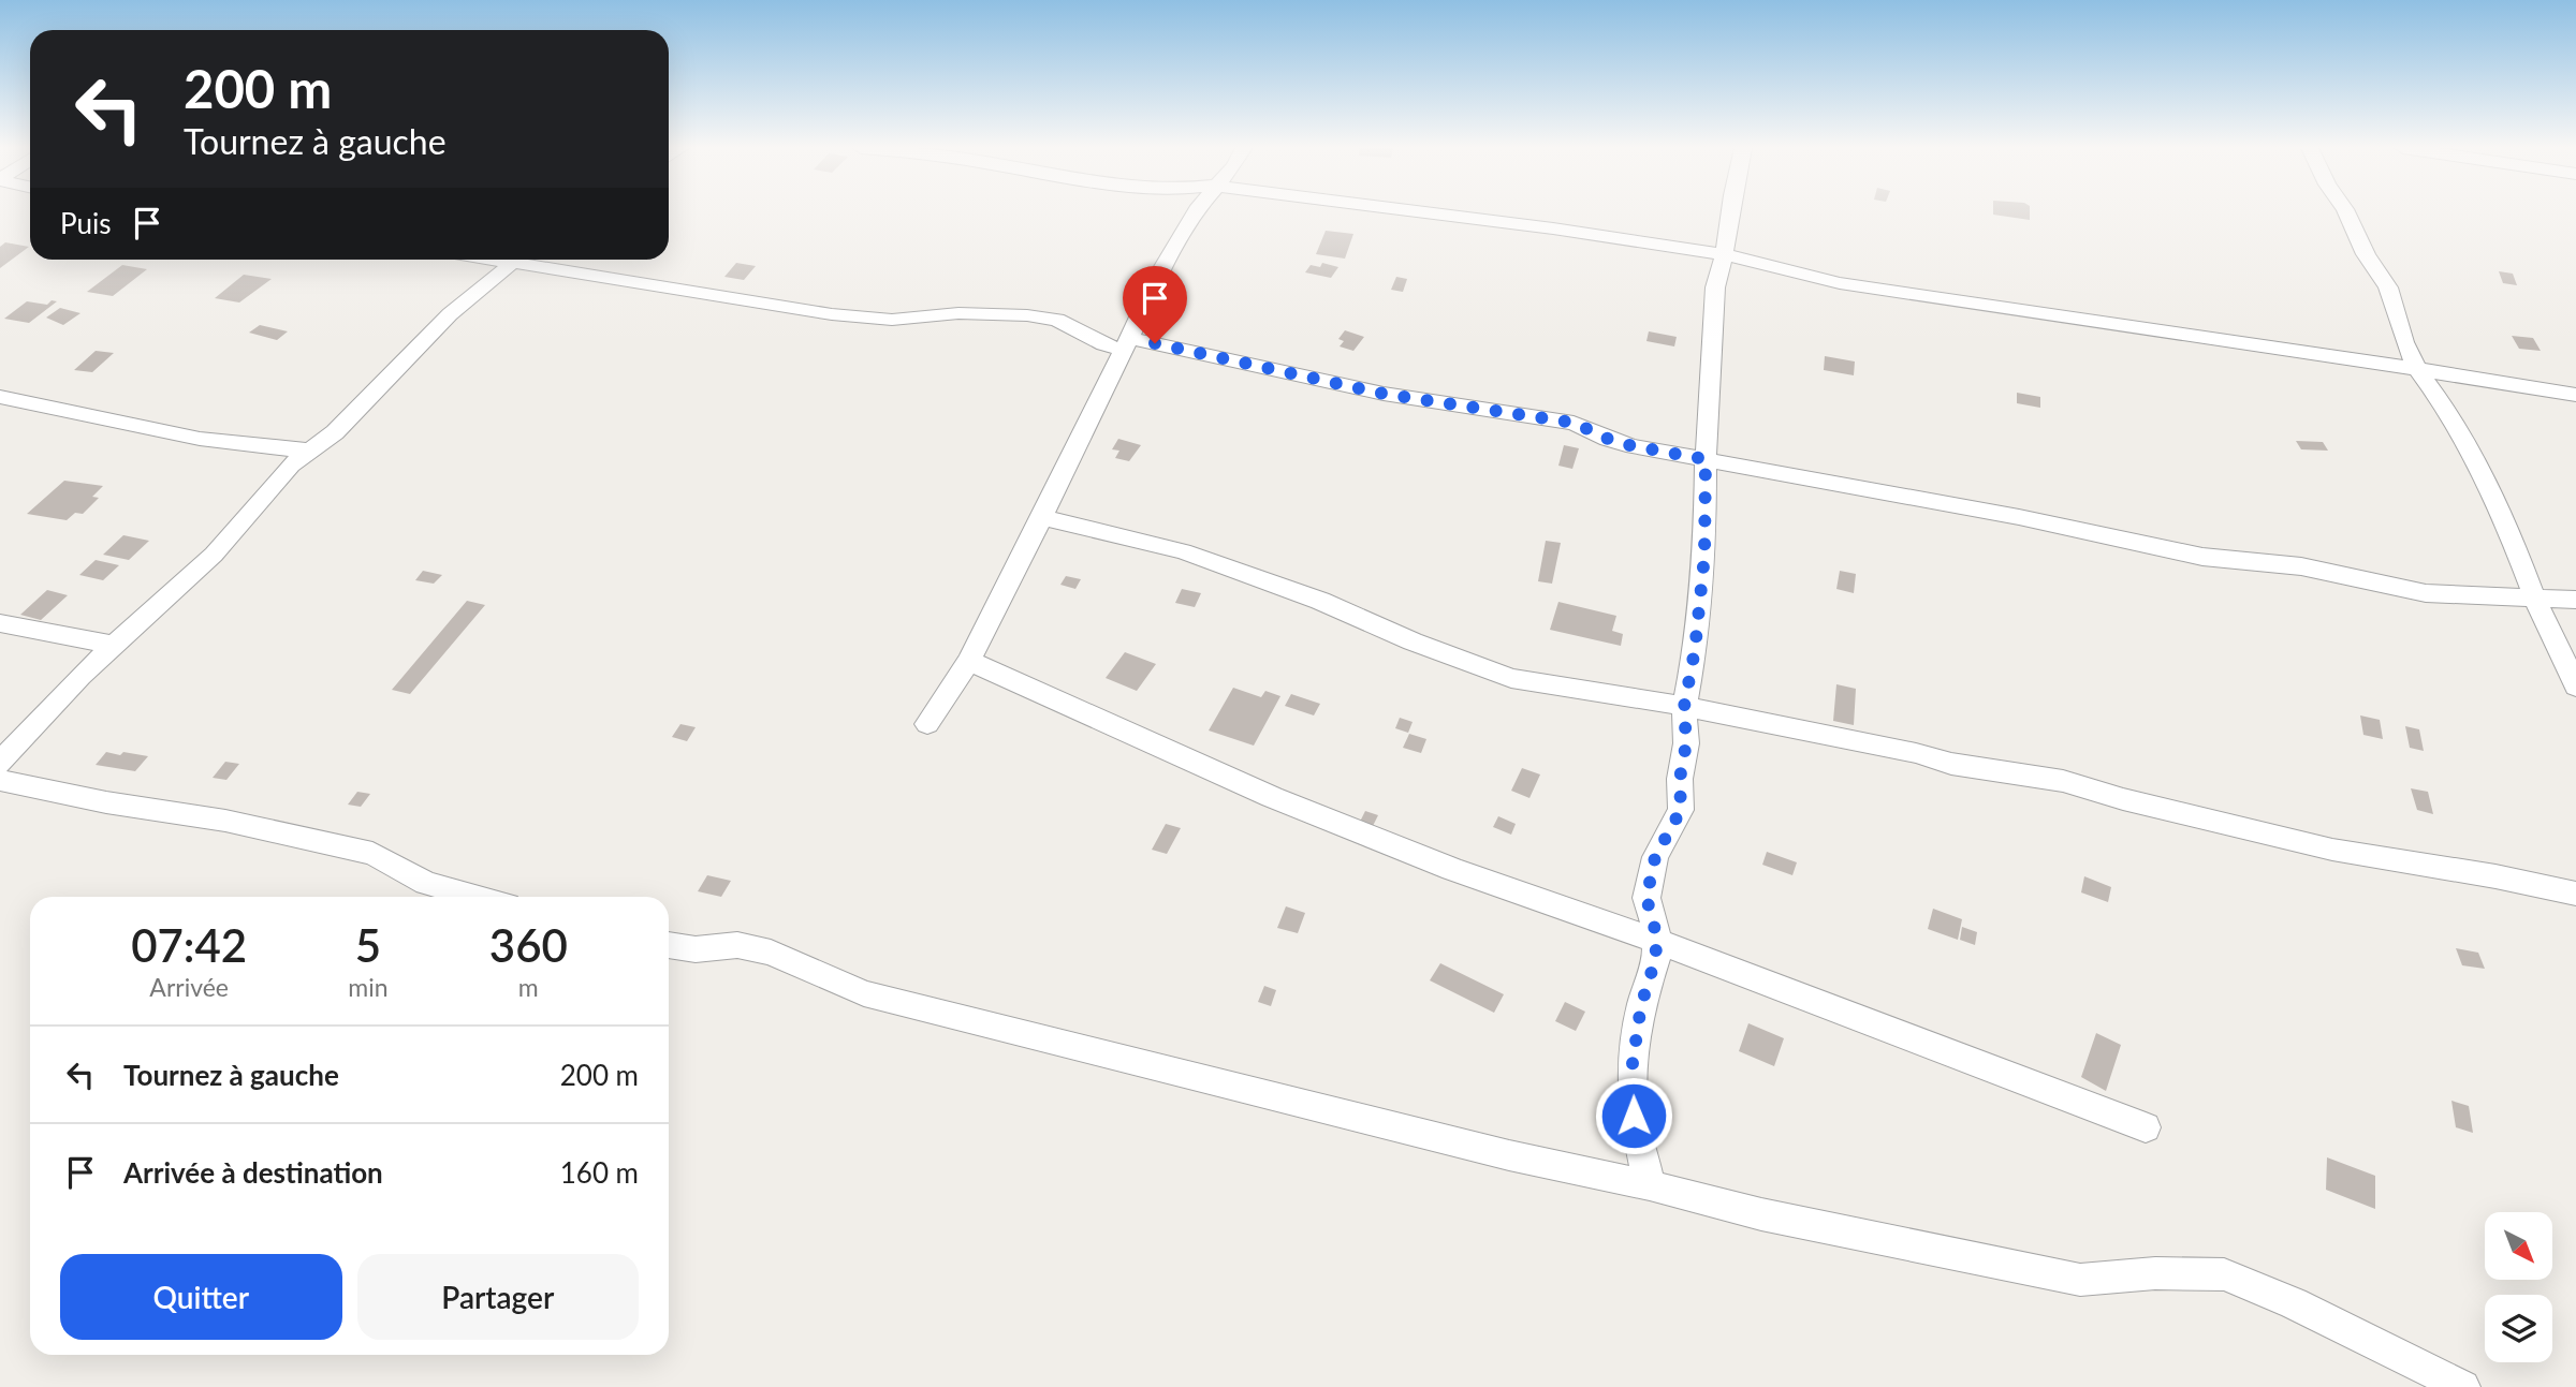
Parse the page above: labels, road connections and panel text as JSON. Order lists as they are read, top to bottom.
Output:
{
  "north": "bottom right",
  "page": {
    "turn": ["200 m", "Tournez à gauche"],
    "then": "Puis",
    "eta": [
      "07:42",
      "Arrivée",
      "5",
      "min",
      "360",
      "m"
    ],
    "list": [
      {
        "name": "Tournez à gauche",
        "value": "200 m"
      },
      {
        "name": "Arrivée à destination",
        "value": "160 m"
      }
    ],
    "buttons": ["Quitter", "Partager"]
  }
}
